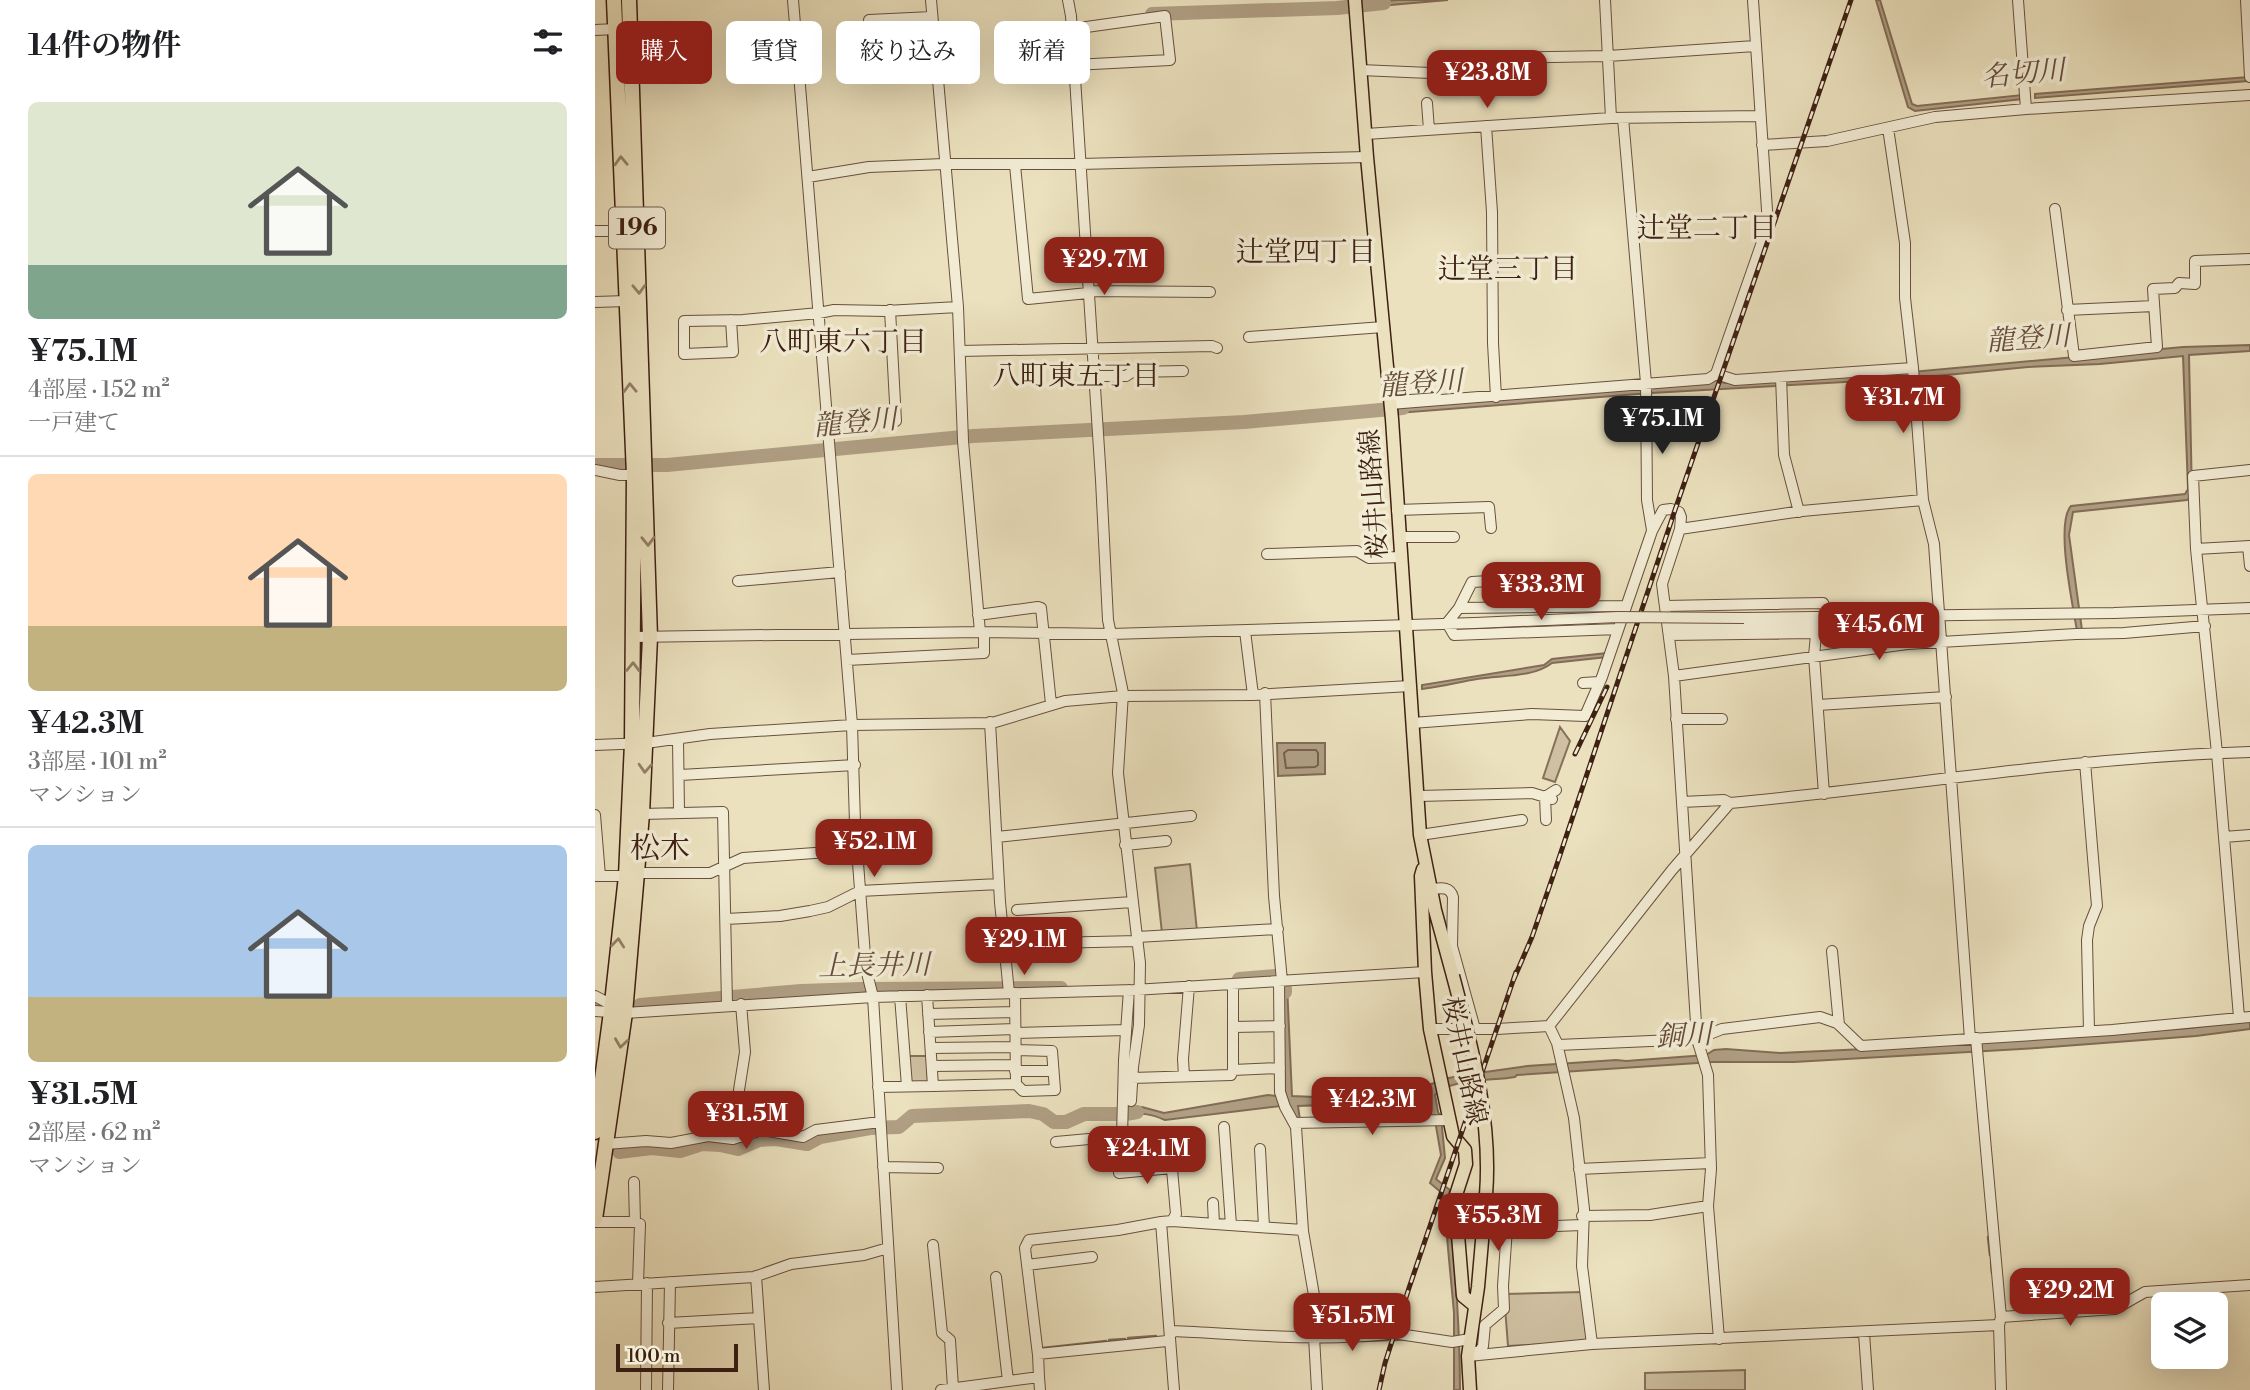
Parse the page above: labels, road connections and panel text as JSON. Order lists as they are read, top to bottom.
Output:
{
  "streets": {
    "highway": ["196"],
    "main road": ["桜井山路線"]
  },
  "districts": [
    "辻堂二丁目",
    "辻堂四丁目",
    "辻堂三丁目",
    "八町東六丁目",
    "八町東五丁目",
    "松木"
  ],
  "water": [
    "名切川",
    "龍登川",
    "上長井川",
    "銅川"
  ],
  "scale_bar": "100 m",
  "page": {
    "heading": "14件の物件",
    "chip": [
      "購入",
      "賃貸",
      "絞り込み",
      "新着"
    ],
    "price": [
      "¥23.8M",
      "¥29.7M",
      "¥31.7M",
      "¥75.1M",
      "¥33.3M",
      "¥45.6M",
      "¥52.1M",
      "¥29.1M",
      "¥42.3M",
      "¥31.5M",
      "¥24.1M",
      "¥55.3M",
      "¥29.2M",
      "¥51.5M"
    ],
    "list": [
      {
        "name": "¥75.1M",
        "note": "4部屋 · 152 m² · 一戸建て"
      },
      {
        "name": "¥42.3M",
        "note": "3部屋 · 101 m² · マンション"
      },
      {
        "name": "¥31.5M",
        "note": "2部屋 · 62 m² · マンション"
      }
    ],
    "scale": "100 m"
  }
}
